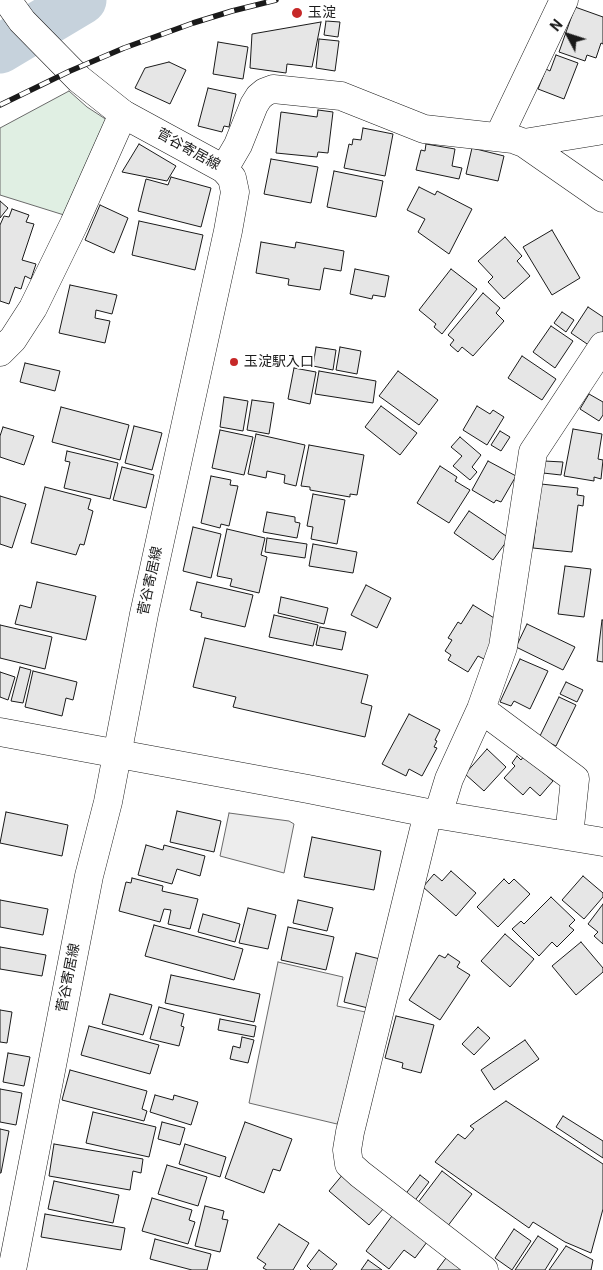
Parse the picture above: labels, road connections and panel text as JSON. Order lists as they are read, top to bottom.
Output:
{
  "streets": {
    "street": ["菅谷寄居線"]
  },
  "places": ["玉淀", "玉淀駅入口"],
  "north": "top left"
}
